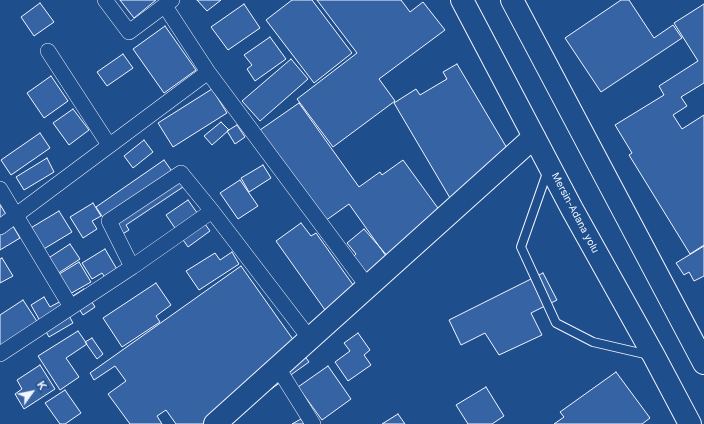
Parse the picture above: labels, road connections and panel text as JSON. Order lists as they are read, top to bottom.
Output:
{
  "streets": {
    "main road": ["Mersin-Adana yolu"]
  },
  "north": "top right"
}
